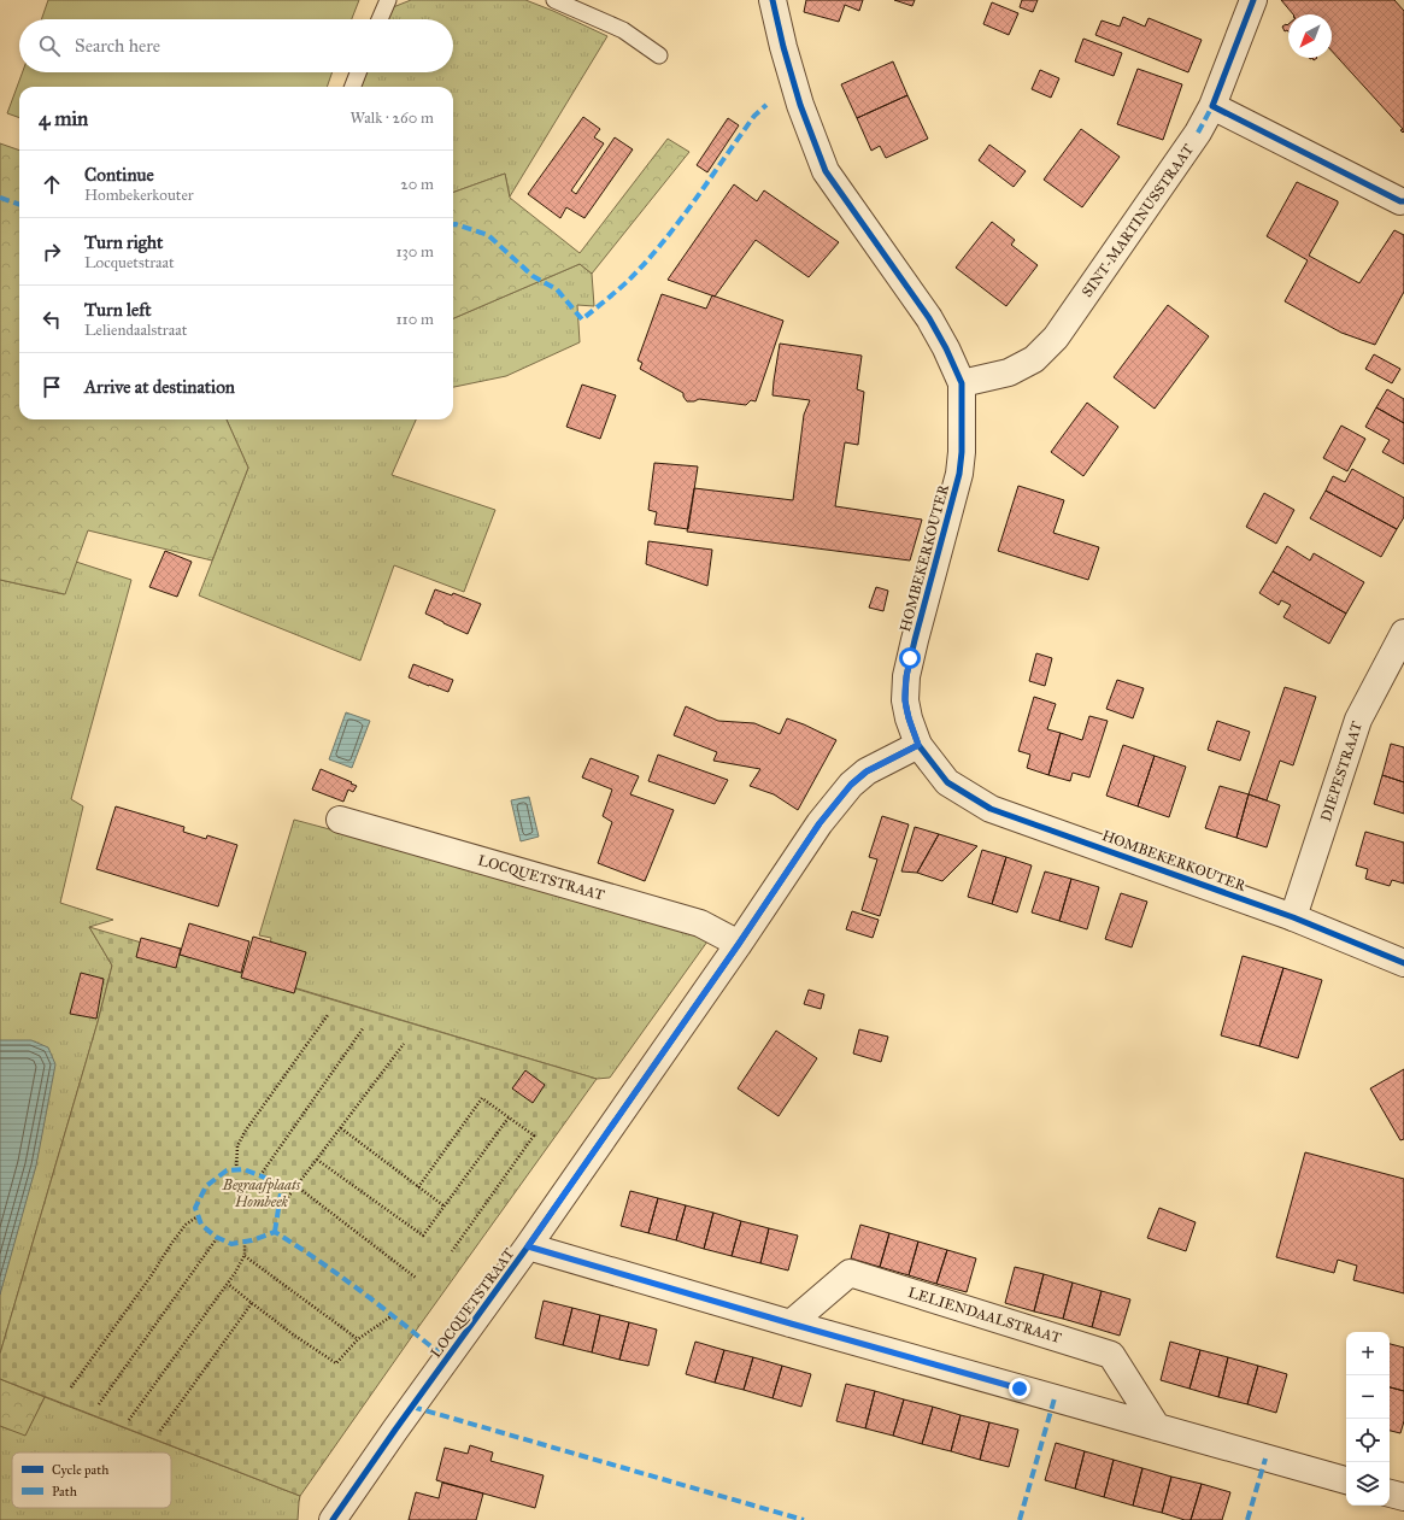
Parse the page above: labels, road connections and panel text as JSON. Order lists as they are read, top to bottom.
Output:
{
  "streets": {
    "street": [
      "SINT-MARTINUSSTRAAT",
      "HOMBEKERKOUTER",
      "DIEPESTRAAT",
      "LOCQUETSTRAAT",
      "LELIENDAALSTRAAT"
    ]
  },
  "crossings": [
    ["SINT-MARTINUSSTRAAT", "HOMBEKERKOUTER"],
    ["HOMBEKERKOUTER", "DIEPESTRAAT"],
    ["HOMBEKERKOUTER", "LOCQUETSTRAAT"]
  ],
  "parks": ["Begraafplaats Hombeek"],
  "legend": ["Cycle path", "Path"],
  "north": "bottom left",
  "page": {
    "search": "Search here",
    "heading": ["4 min", "Walk · 260 m"],
    "list": [
      ["Continue", "Hombekerkouter", "20 m"],
      ["Turn right", "Locquetstraat", "130 m"],
      ["Turn left", "Leliendaalstraat", "110 m"],
      "Arrive at destination"
    ],
    "map_buttons": ["+", "−"]
  }
}
